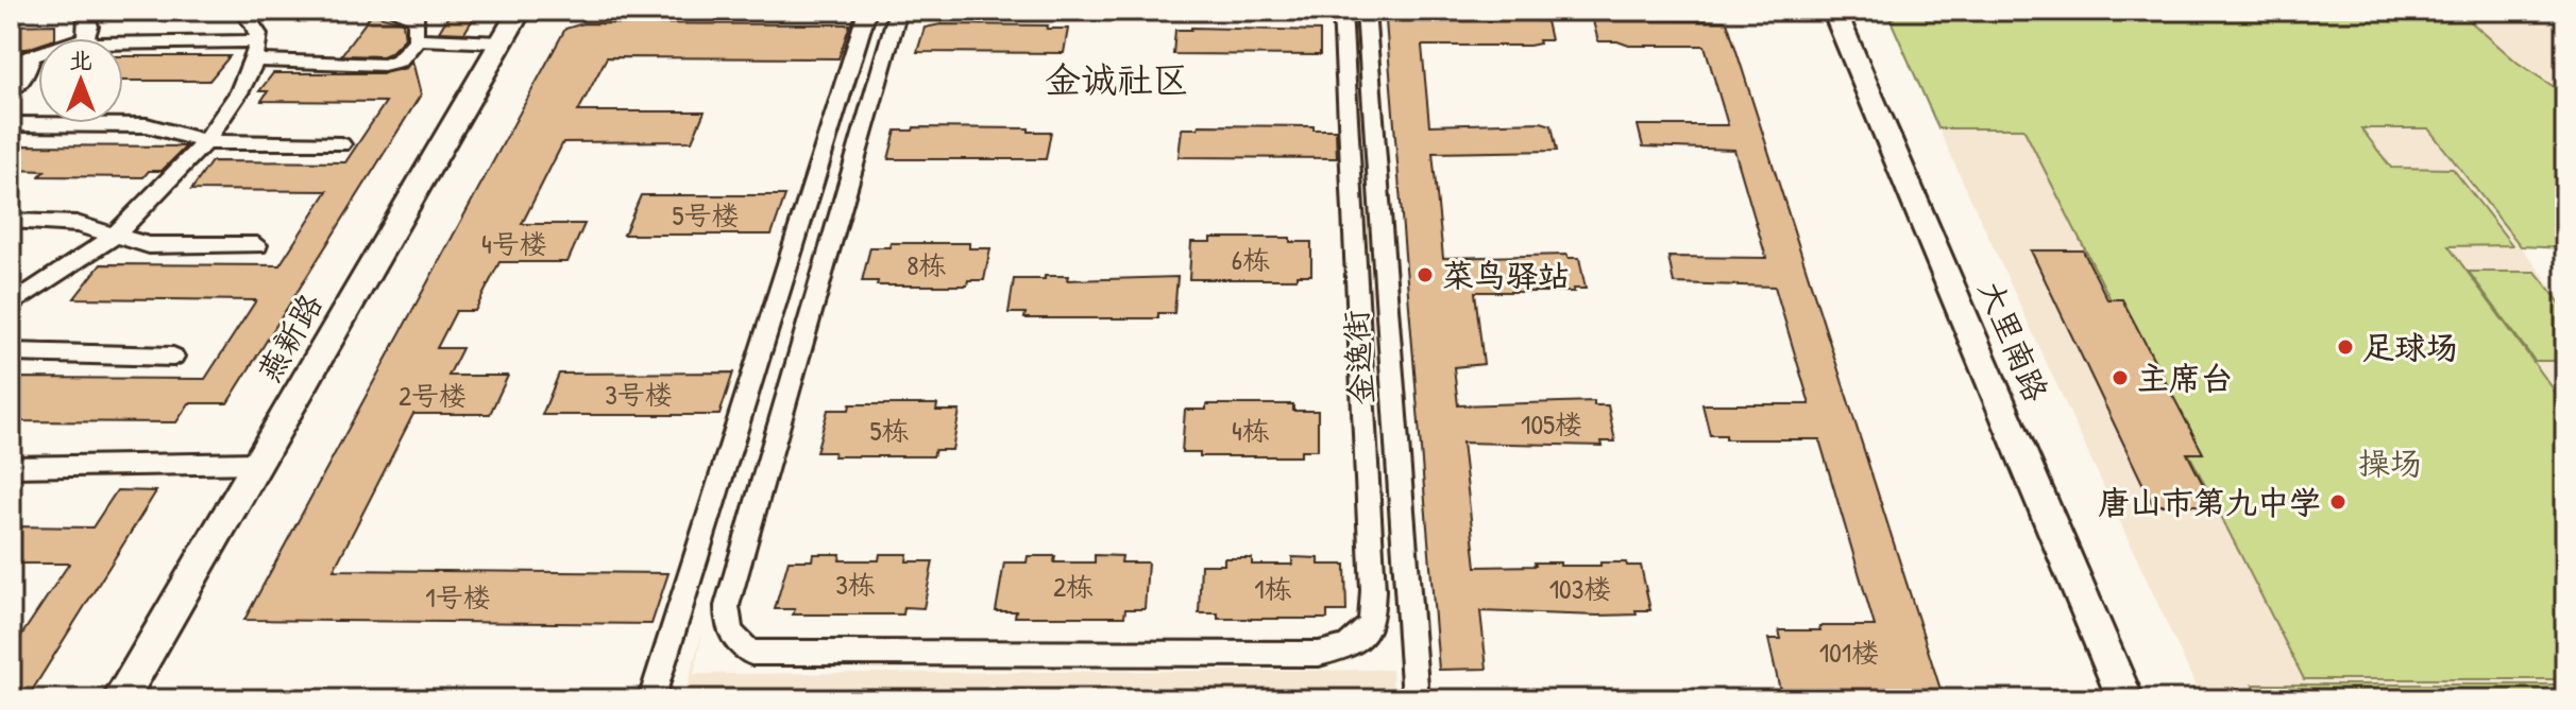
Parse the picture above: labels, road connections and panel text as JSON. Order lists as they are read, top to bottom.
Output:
{
  "streets": {
    "street": ["燕新路", "大里南路", "金逸街"]
  },
  "districts": ["金诚社区"],
  "parks": ["操场"],
  "places": [
    "菜鸟驿站",
    "足球场",
    "主席台",
    "唐山市第九中学"
  ],
  "house_numbers": [
    "5号楼",
    "4号楼",
    "6栋",
    "8栋",
    "3号楼",
    "2号楼",
    "105楼",
    "5栋",
    "4栋",
    "3栋",
    "2栋",
    "1栋",
    "103楼",
    "1号楼",
    "101楼"
  ],
  "north": "top"
}
